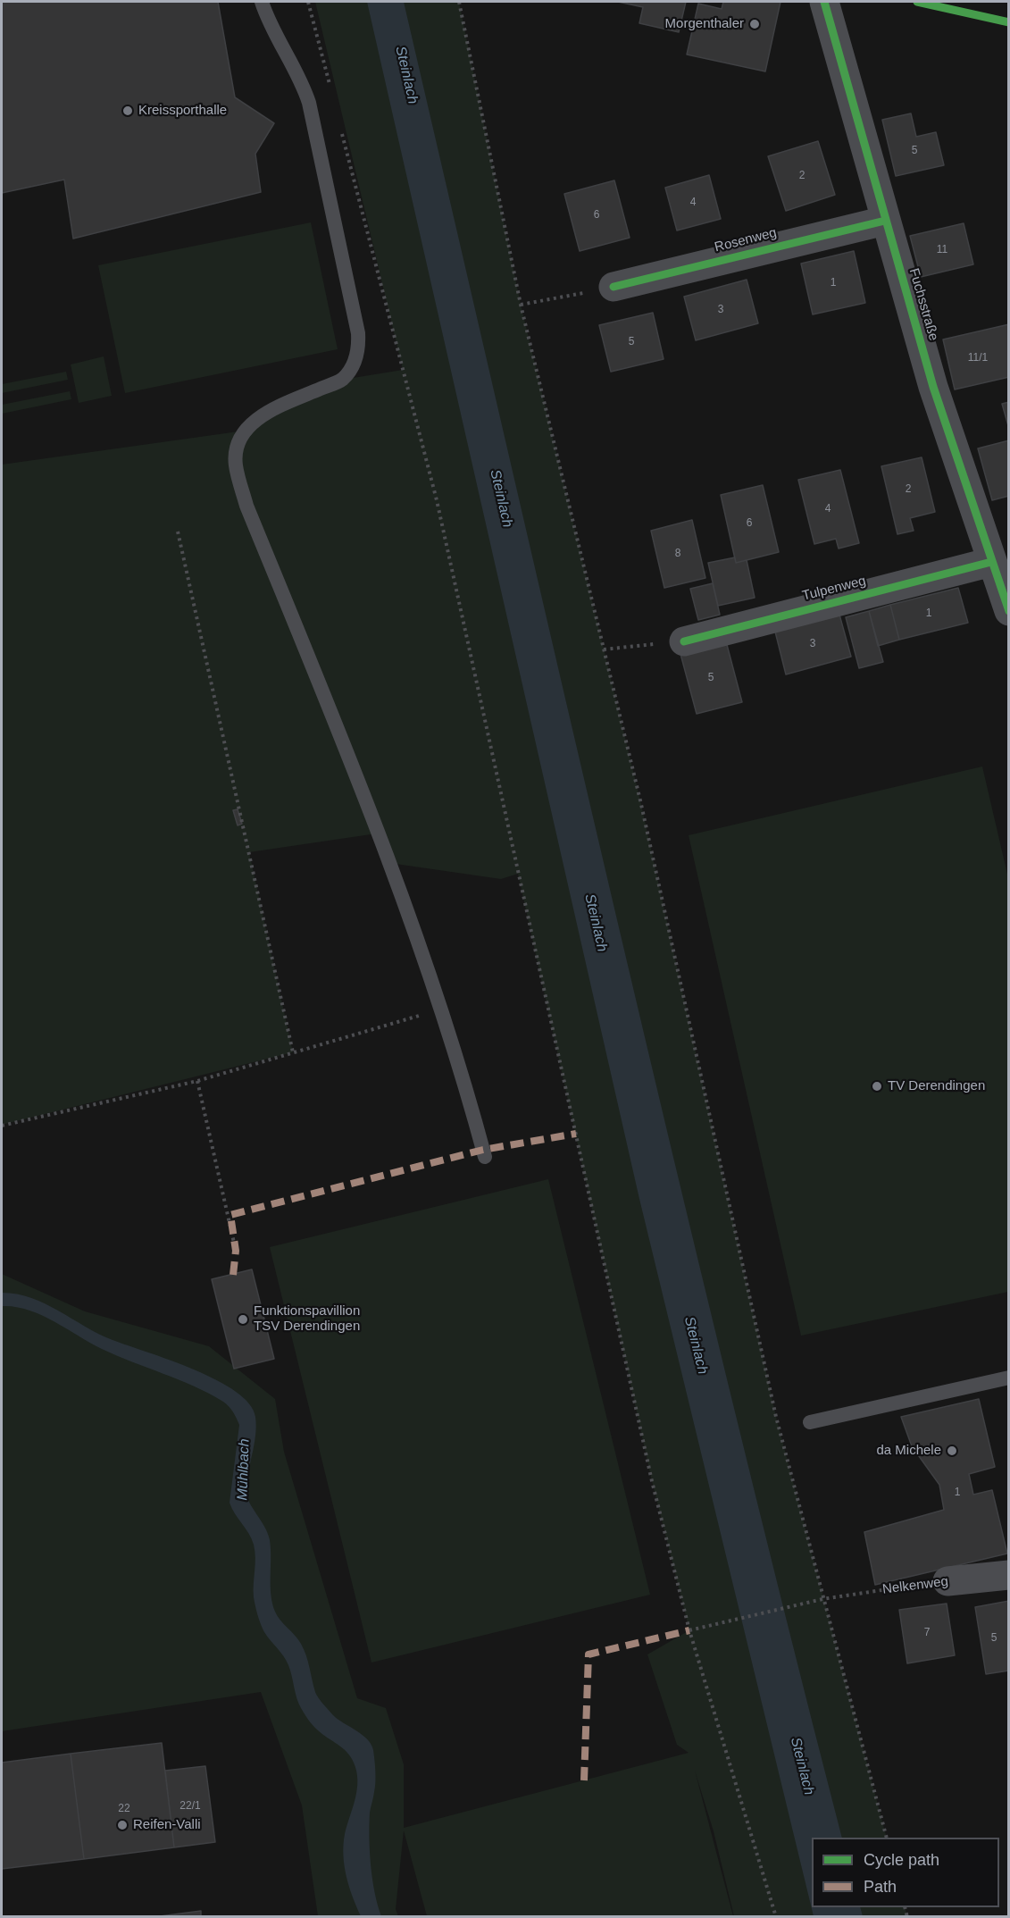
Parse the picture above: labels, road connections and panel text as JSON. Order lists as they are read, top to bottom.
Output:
{
  "streets": {
    "street": [
      "Rosenweg",
      "Fuchsstraße",
      "Tulpenweg",
      "Nelkenweg"
    ]
  },
  "crossings": [
    ["Rosenweg", "Fuchsstraße"],
    ["Fuchsstraße", "Tulpenweg"]
  ],
  "water": ["Steinlach", "Mühlbach"],
  "places": [
    "Morgenthaler",
    "Kreissporthalle",
    "TV Derendingen",
    "Funktionspavillion TSV Derendingen",
    "da Michele",
    "Reifen-Valli"
  ],
  "house_numbers": [
    "5",
    "2",
    "4",
    "6",
    "11",
    "1",
    "3",
    "5",
    "11/1",
    "2",
    "4",
    "6",
    "8",
    "1",
    "3",
    "5",
    "1",
    "7",
    "5",
    "22/1",
    "22"
  ],
  "legend": ["Cycle path", "Path"]
}
